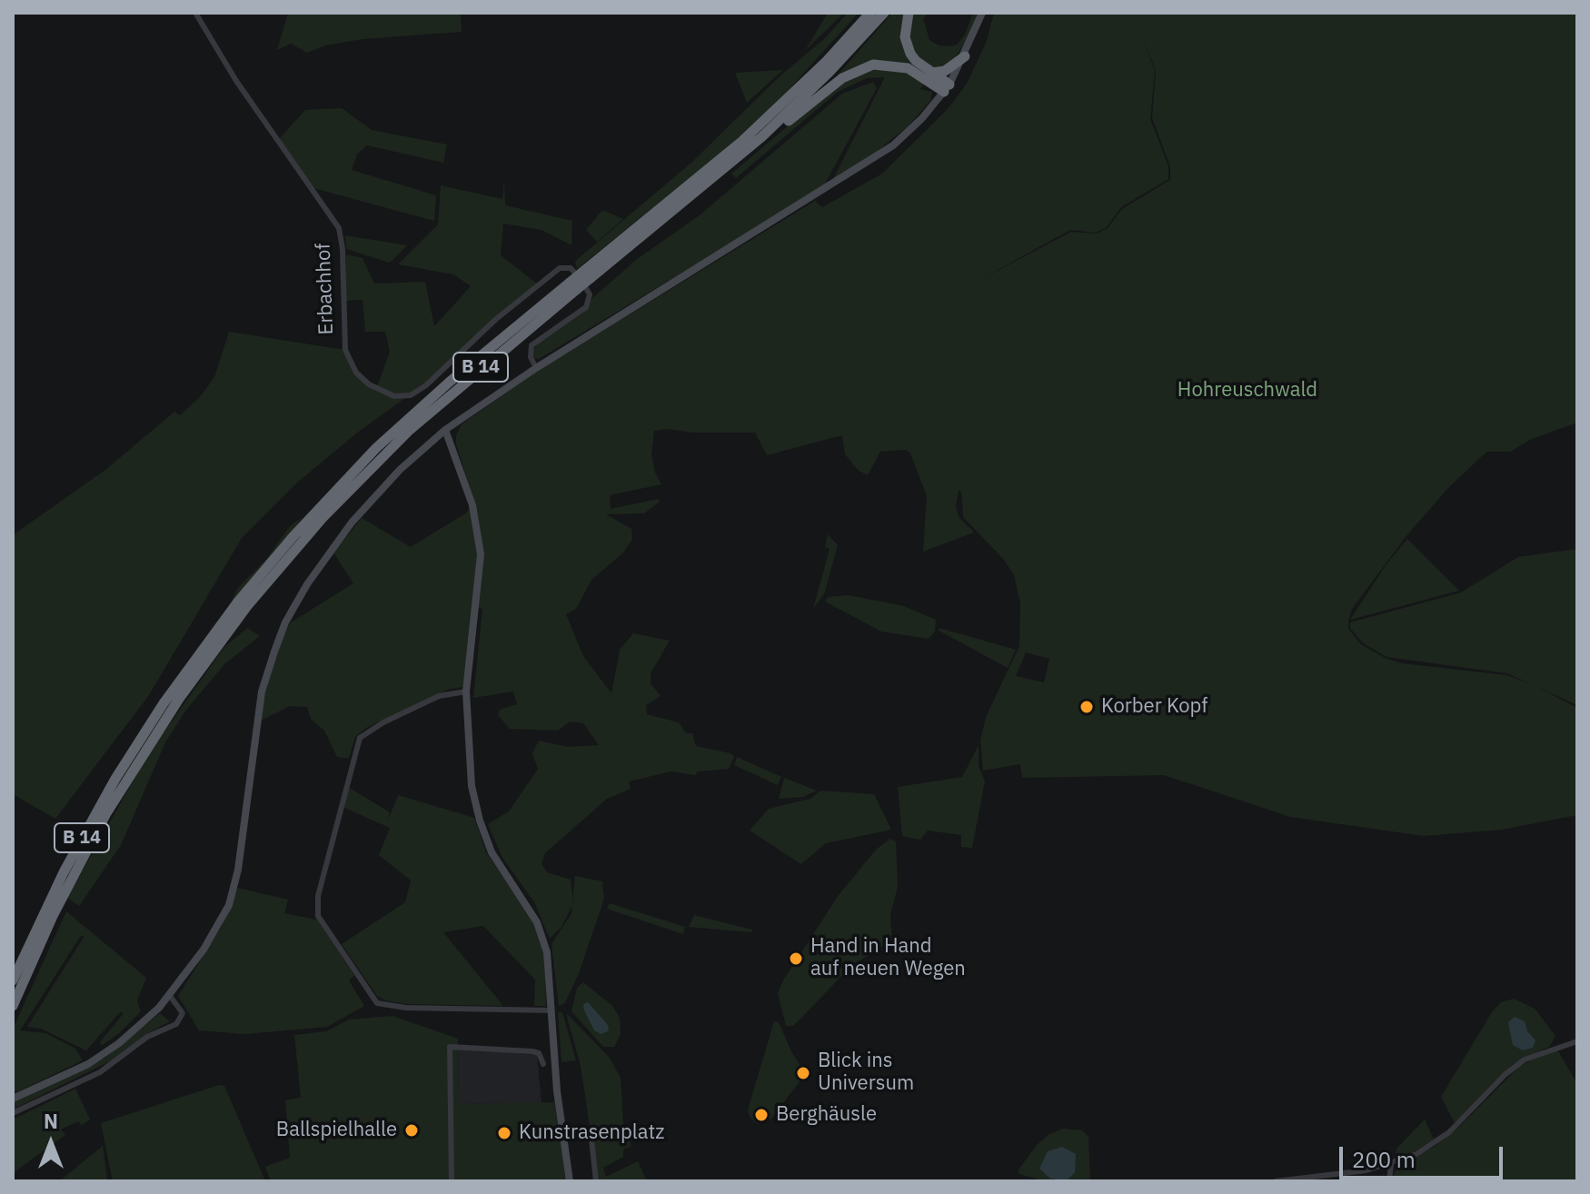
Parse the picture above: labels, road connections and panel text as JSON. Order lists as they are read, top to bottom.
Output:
{
  "streets": {
    "highway": ["B 14"],
    "street": ["Erbachhof"]
  },
  "parks": ["Hohreuschwald"],
  "places": [
    "Korber Kopf",
    "Hand in Hand auf neuen Wegen",
    "Blick ins Universum",
    "Berghäusle",
    "Ballspielhalle",
    "Kunstrasenplatz"
  ],
  "scale_bar": "200 m",
  "north": "top"
}
